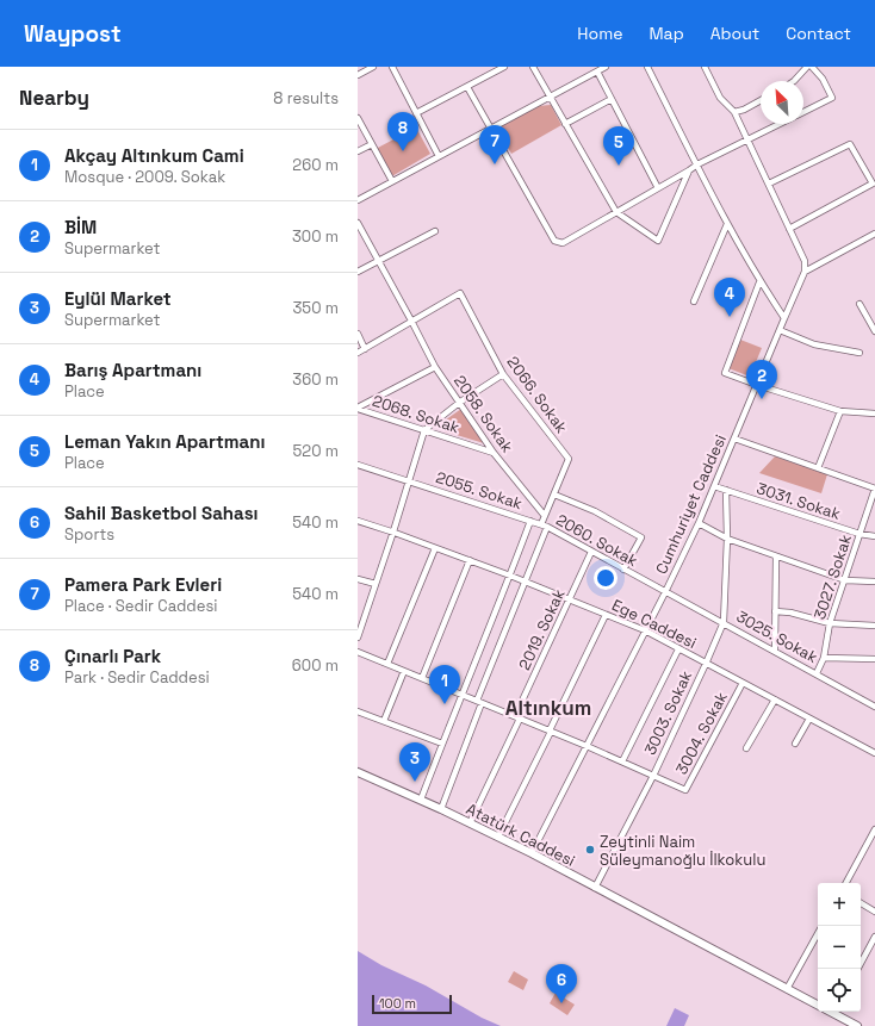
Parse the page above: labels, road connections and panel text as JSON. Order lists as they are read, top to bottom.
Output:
{
  "streets": {
    "main road": ["Atatürk Caddesi"],
    "street": [
      "2066. Sokak",
      "2068. Sokak",
      "2058. Sokak",
      "2055. Sokak",
      "3031. Sokak",
      "Cumhuriyet Caddesi",
      "2060. Sokak",
      "3027. Sokak",
      "Ege Caddesi",
      "2019. Sokak",
      "3025. Sokak",
      "3003. Sokak",
      "3004. Sokak"
    ]
  },
  "crossings": [
    ["2066. Sokak", "2058. Sokak"],
    ["2068. Sokak", "2058. Sokak"],
    ["2055. Sokak", "2060. Sokak"],
    ["3031. Sokak", "Cumhuriyet Caddesi"],
    ["3031. Sokak", "3027. Sokak"],
    ["3031. Sokak", "3003. Sokak"],
    ["Cumhuriyet Caddesi", "2060. Sokak"],
    ["Cumhuriyet Caddesi", "Ege Caddesi"],
    ["Cumhuriyet Caddesi", "3025. Sokak"],
    ["Cumhuriyet Caddesi", "Atatürk Caddesi"],
    ["2060. Sokak", "2019. Sokak"],
    ["2060. Sokak", "3025. Sokak"],
    ["3027. Sokak", "3025. Sokak"],
    ["Ege Caddesi", "2019. Sokak"],
    ["Ege Caddesi", "3003. Sokak"],
    ["Ege Caddesi", "3004. Sokak"],
    ["2019. Sokak", "Atatürk Caddesi"],
    ["3025. Sokak", "3003. Sokak"],
    ["3003. Sokak", "3004. Sokak"],
    ["3003. Sokak", "Atatürk Caddesi"]
  ],
  "districts": ["Altınkum"],
  "places": ["Zeytinli Naim Süleymanoğlu İlkokulu"],
  "scale_bar": "100 m",
  "north": "top left",
  "page": {
    "header": "Waypost",
    "nav": [
      "Home",
      "Map",
      "About",
      "Contact"
    ],
    "heading": ["Nearby", "8 results"],
    "pins": [
      "8",
      "7",
      "5",
      "4",
      "2",
      "1",
      "3",
      "6"
    ],
    "list": [
      {
        "mark": "1",
        "name": "Akçay Altınkum Cami",
        "note": "Mosque · 2009. Sokak",
        "value": "260 m"
      },
      {
        "mark": "2",
        "name": "BİM",
        "note": "Supermarket",
        "value": "300 m"
      },
      {
        "mark": "3",
        "name": "Eylül Market",
        "note": "Supermarket",
        "value": "350 m"
      },
      {
        "mark": "4",
        "name": "Barış Apartmanı",
        "note": "Place",
        "value": "360 m"
      },
      {
        "mark": "5",
        "name": "Leman Yakın Apartmanı",
        "note": "Place",
        "value": "520 m"
      },
      {
        "mark": "6",
        "name": "Sahil Basketbol Sahası",
        "note": "Sports",
        "value": "540 m"
      },
      {
        "mark": "7",
        "name": "Pamera Park Evleri",
        "note": "Place · Sedir Caddesi",
        "value": "540 m"
      },
      {
        "mark": "8",
        "name": "Çınarlı Park",
        "note": "Park · Sedir Caddesi",
        "value": "600 m"
      }
    ],
    "map_buttons": ["+", "−"],
    "scale": "100 m"
  }
}
